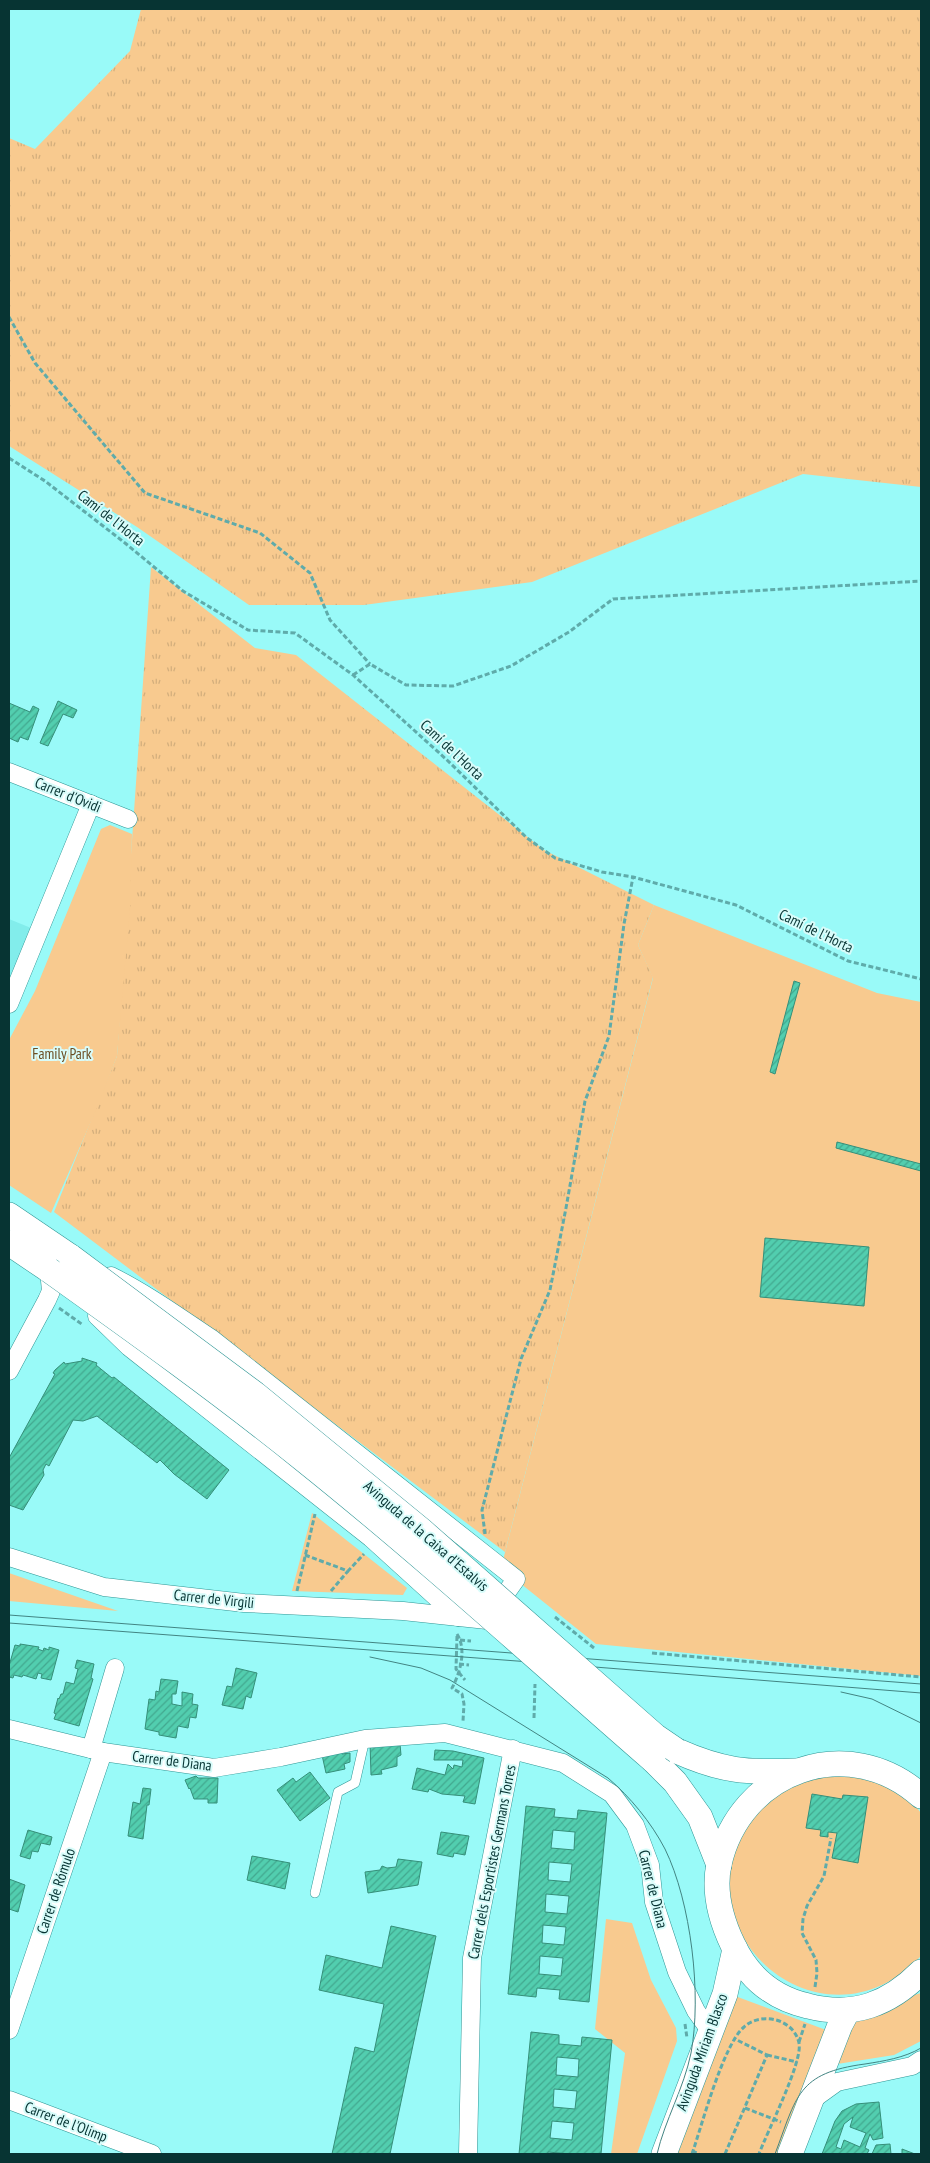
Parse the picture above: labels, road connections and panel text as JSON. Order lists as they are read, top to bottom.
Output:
{
  "streets": {
    "main road": ["Avinguda de la Caixa d'Estalvis", "Avinguda Míriam Blasco"],
    "street": [
      "Carrer d'Ovidi",
      "Carrer de Virgili",
      "Carrer de Diana",
      "Carrer dels Esportistes Germans Torres",
      "Carrer de Rómulo",
      "Carrer de l'Olimp"
    ],
    "path": ["Camí de l'Horta"]
  },
  "crossings": [
    ["Avinguda de la Caixa d'Estalvis", "Carrer de Virgili"],
    ["Carrer de Diana", "Carrer dels Esportistes Germans Torres"],
    ["Carrer de Diana", "Carrer de Rómulo"],
    ["Carrer de Diana", "Avinguda Míriam Blasco"]
  ],
  "parks": ["Family Park"]
}
